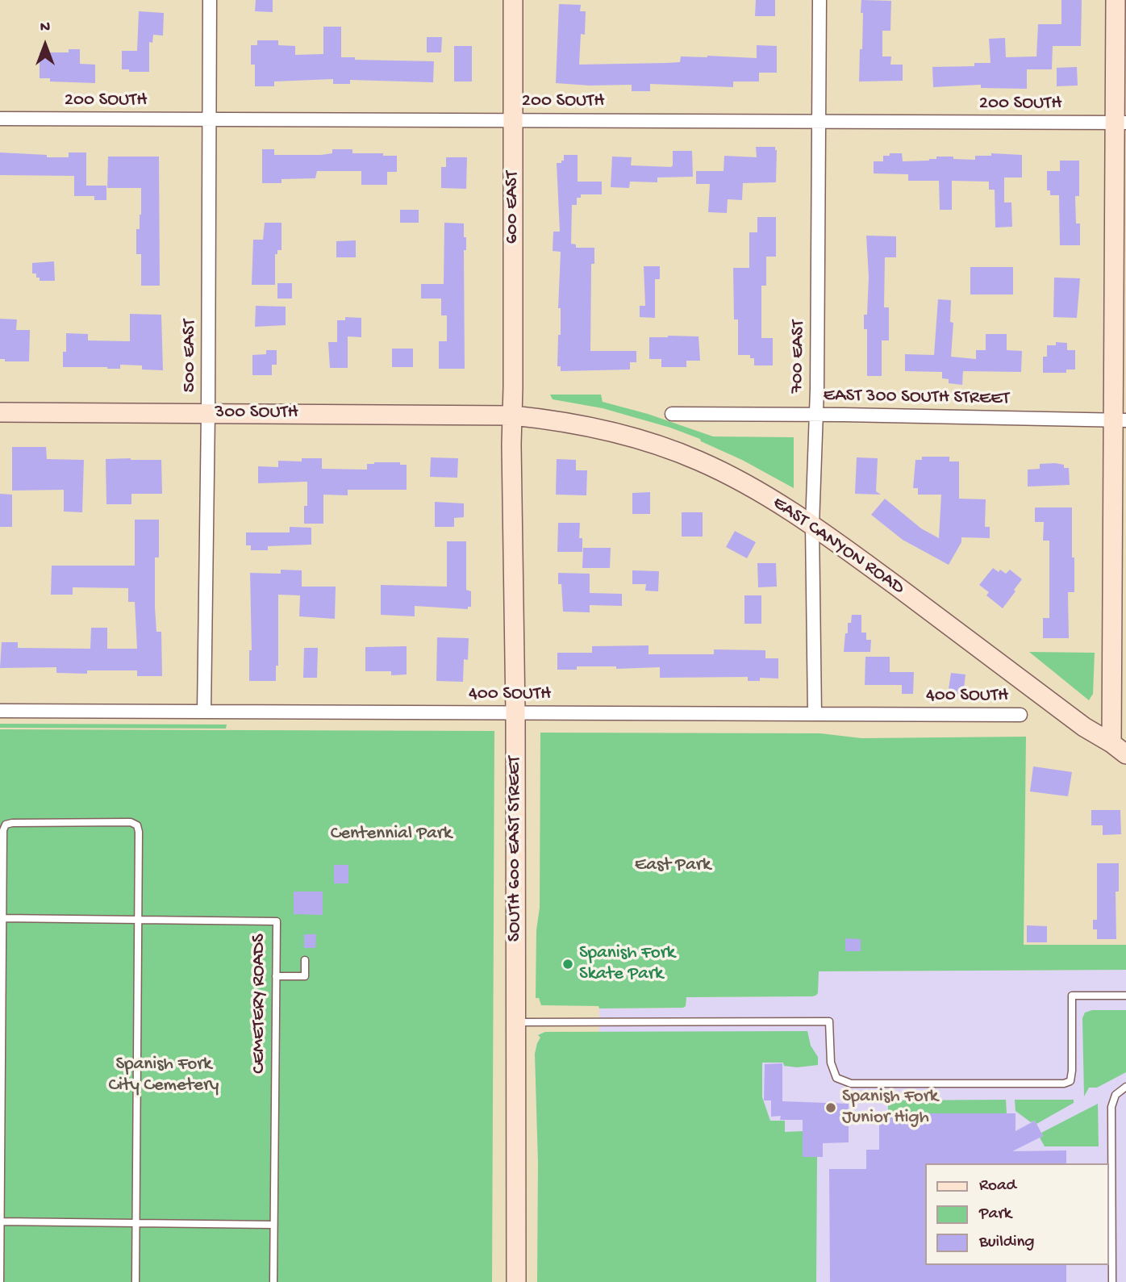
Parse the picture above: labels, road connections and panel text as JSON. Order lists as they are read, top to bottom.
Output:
{
  "streets": {
    "street": [
      "200 SOUTH",
      "600 EAST",
      "500 EAST",
      "700 EAST",
      "EAST 300 SOUTH STREET",
      "300 SOUTH",
      "EAST CANYON ROAD",
      "400 SOUTH",
      "SOUTH 600 EAST STREET"
    ],
    "lane": ["CEMETERY ROADS"]
  },
  "crossings": [
    ["200 SOUTH", "600 EAST"],
    ["200 SOUTH", "500 EAST"],
    ["200 SOUTH", "700 EAST"],
    ["600 EAST", "300 SOUTH"],
    ["600 EAST", "EAST CANYON ROAD"],
    ["600 EAST", "SOUTH 600 EAST STREET"],
    ["500 EAST", "300 SOUTH"],
    ["500 EAST", "400 SOUTH"],
    ["700 EAST", "EAST 300 SOUTH STREET"],
    ["700 EAST", "EAST CANYON ROAD"],
    ["700 EAST", "400 SOUTH"],
    ["300 SOUTH", "EAST CANYON ROAD"],
    ["300 SOUTH", "SOUTH 600 EAST STREET"],
    ["EAST CANYON ROAD", "SOUTH 600 EAST STREET"],
    ["400 SOUTH", "SOUTH 600 EAST STREET"]
  ],
  "parks": ["Centennial Park", "East Park", "Spanish Fork City Cemetery"],
  "places": ["Spanish Fork Skate Park", "Spanish Fork Junior High"],
  "legend": ["Road", "Park", "Building"],
  "north": "top"
}
